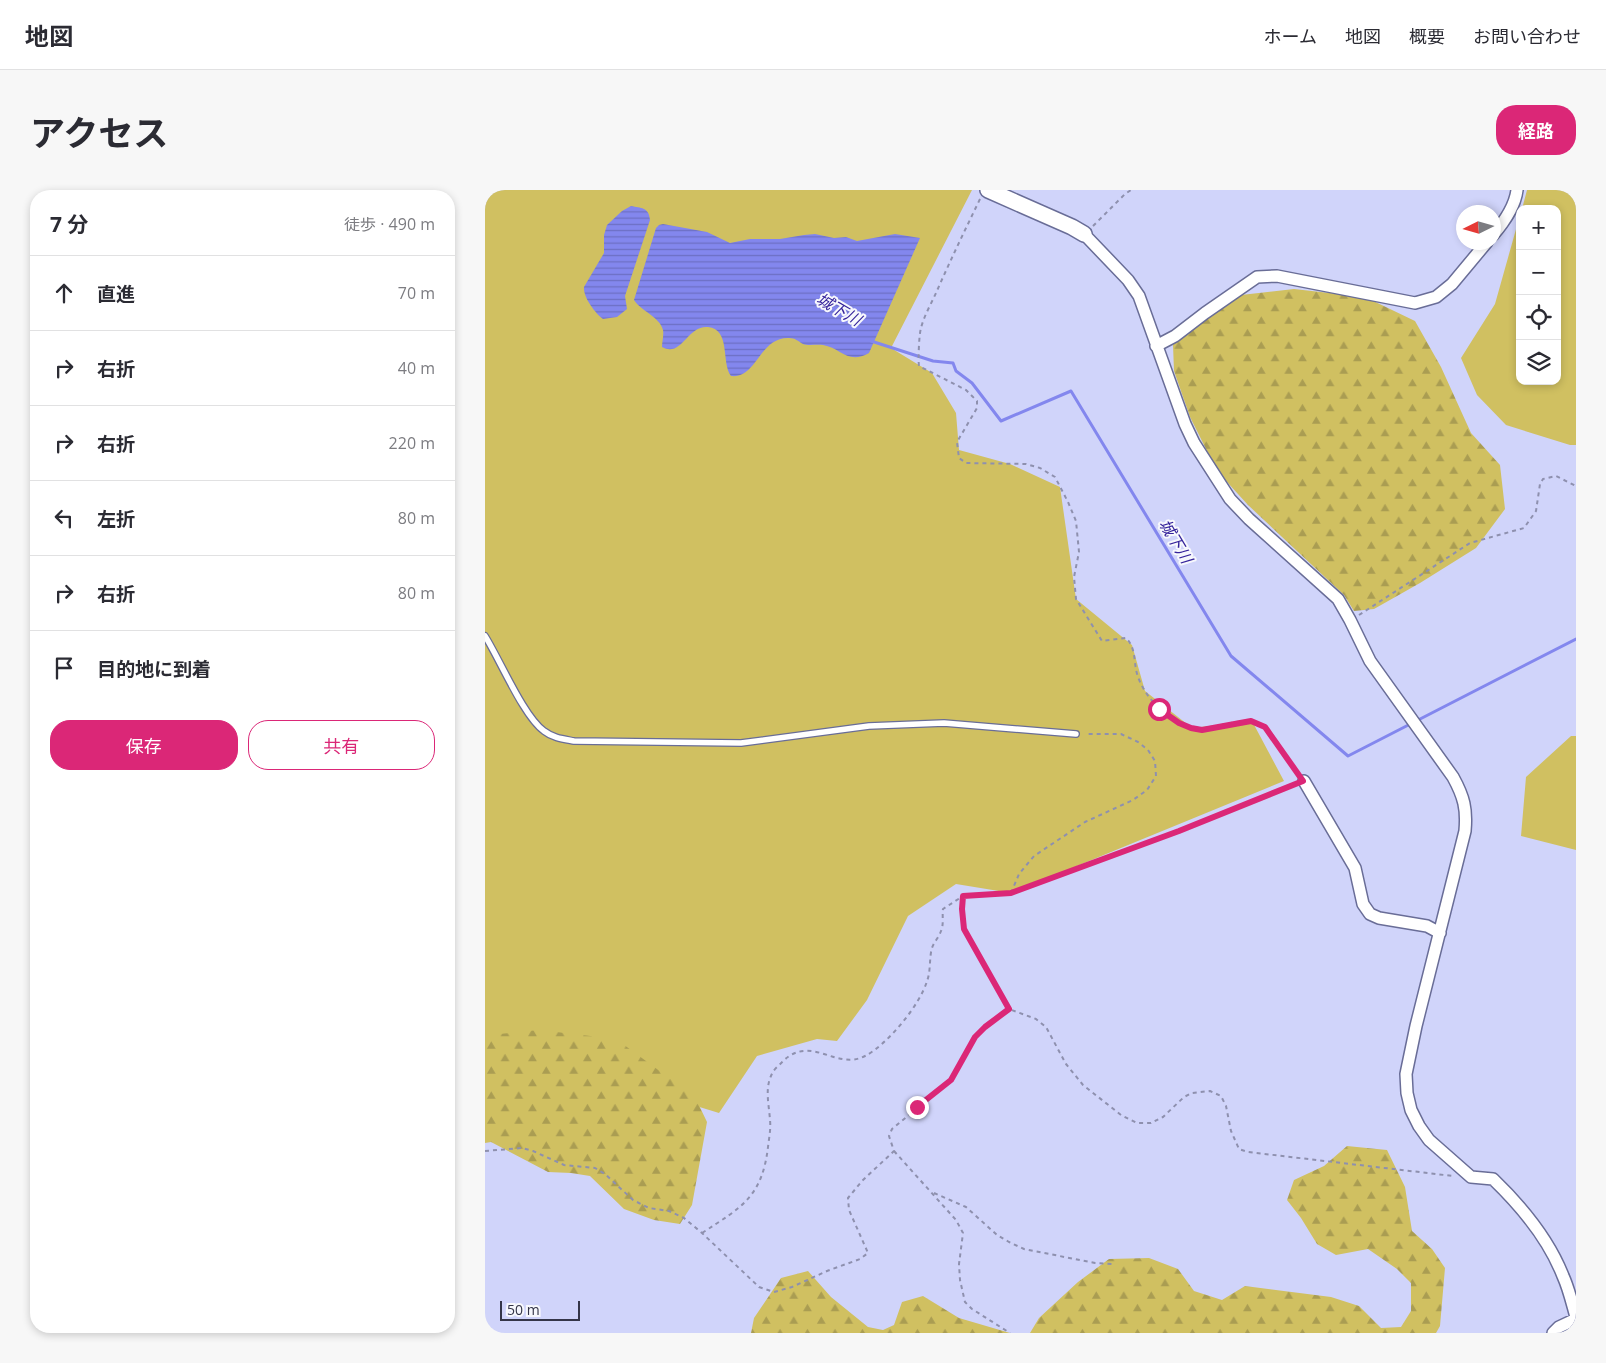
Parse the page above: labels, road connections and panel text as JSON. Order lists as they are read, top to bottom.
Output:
{
  "water": ["城下川"],
  "scale_bar": "50 m",
  "north": "left",
  "page": {
    "header": "地図",
    "nav": [
      "ホーム",
      "地図",
      "概要",
      "お問い合わせ"
    ],
    "title": "アクセス",
    "buttons": [
      "経路",
      ["保存", "共有"]
    ],
    "heading": ["7 分", "徒歩 · 490 m"],
    "map_buttons": ["+", "−"],
    "list": [
      ["直進", "70 m"],
      ["右折", "40 m"],
      ["右折", "220 m"],
      ["左折", "80 m"],
      ["右折", "80 m"],
      "目的地に到着"
    ],
    "scale": "50 m"
  }
}
